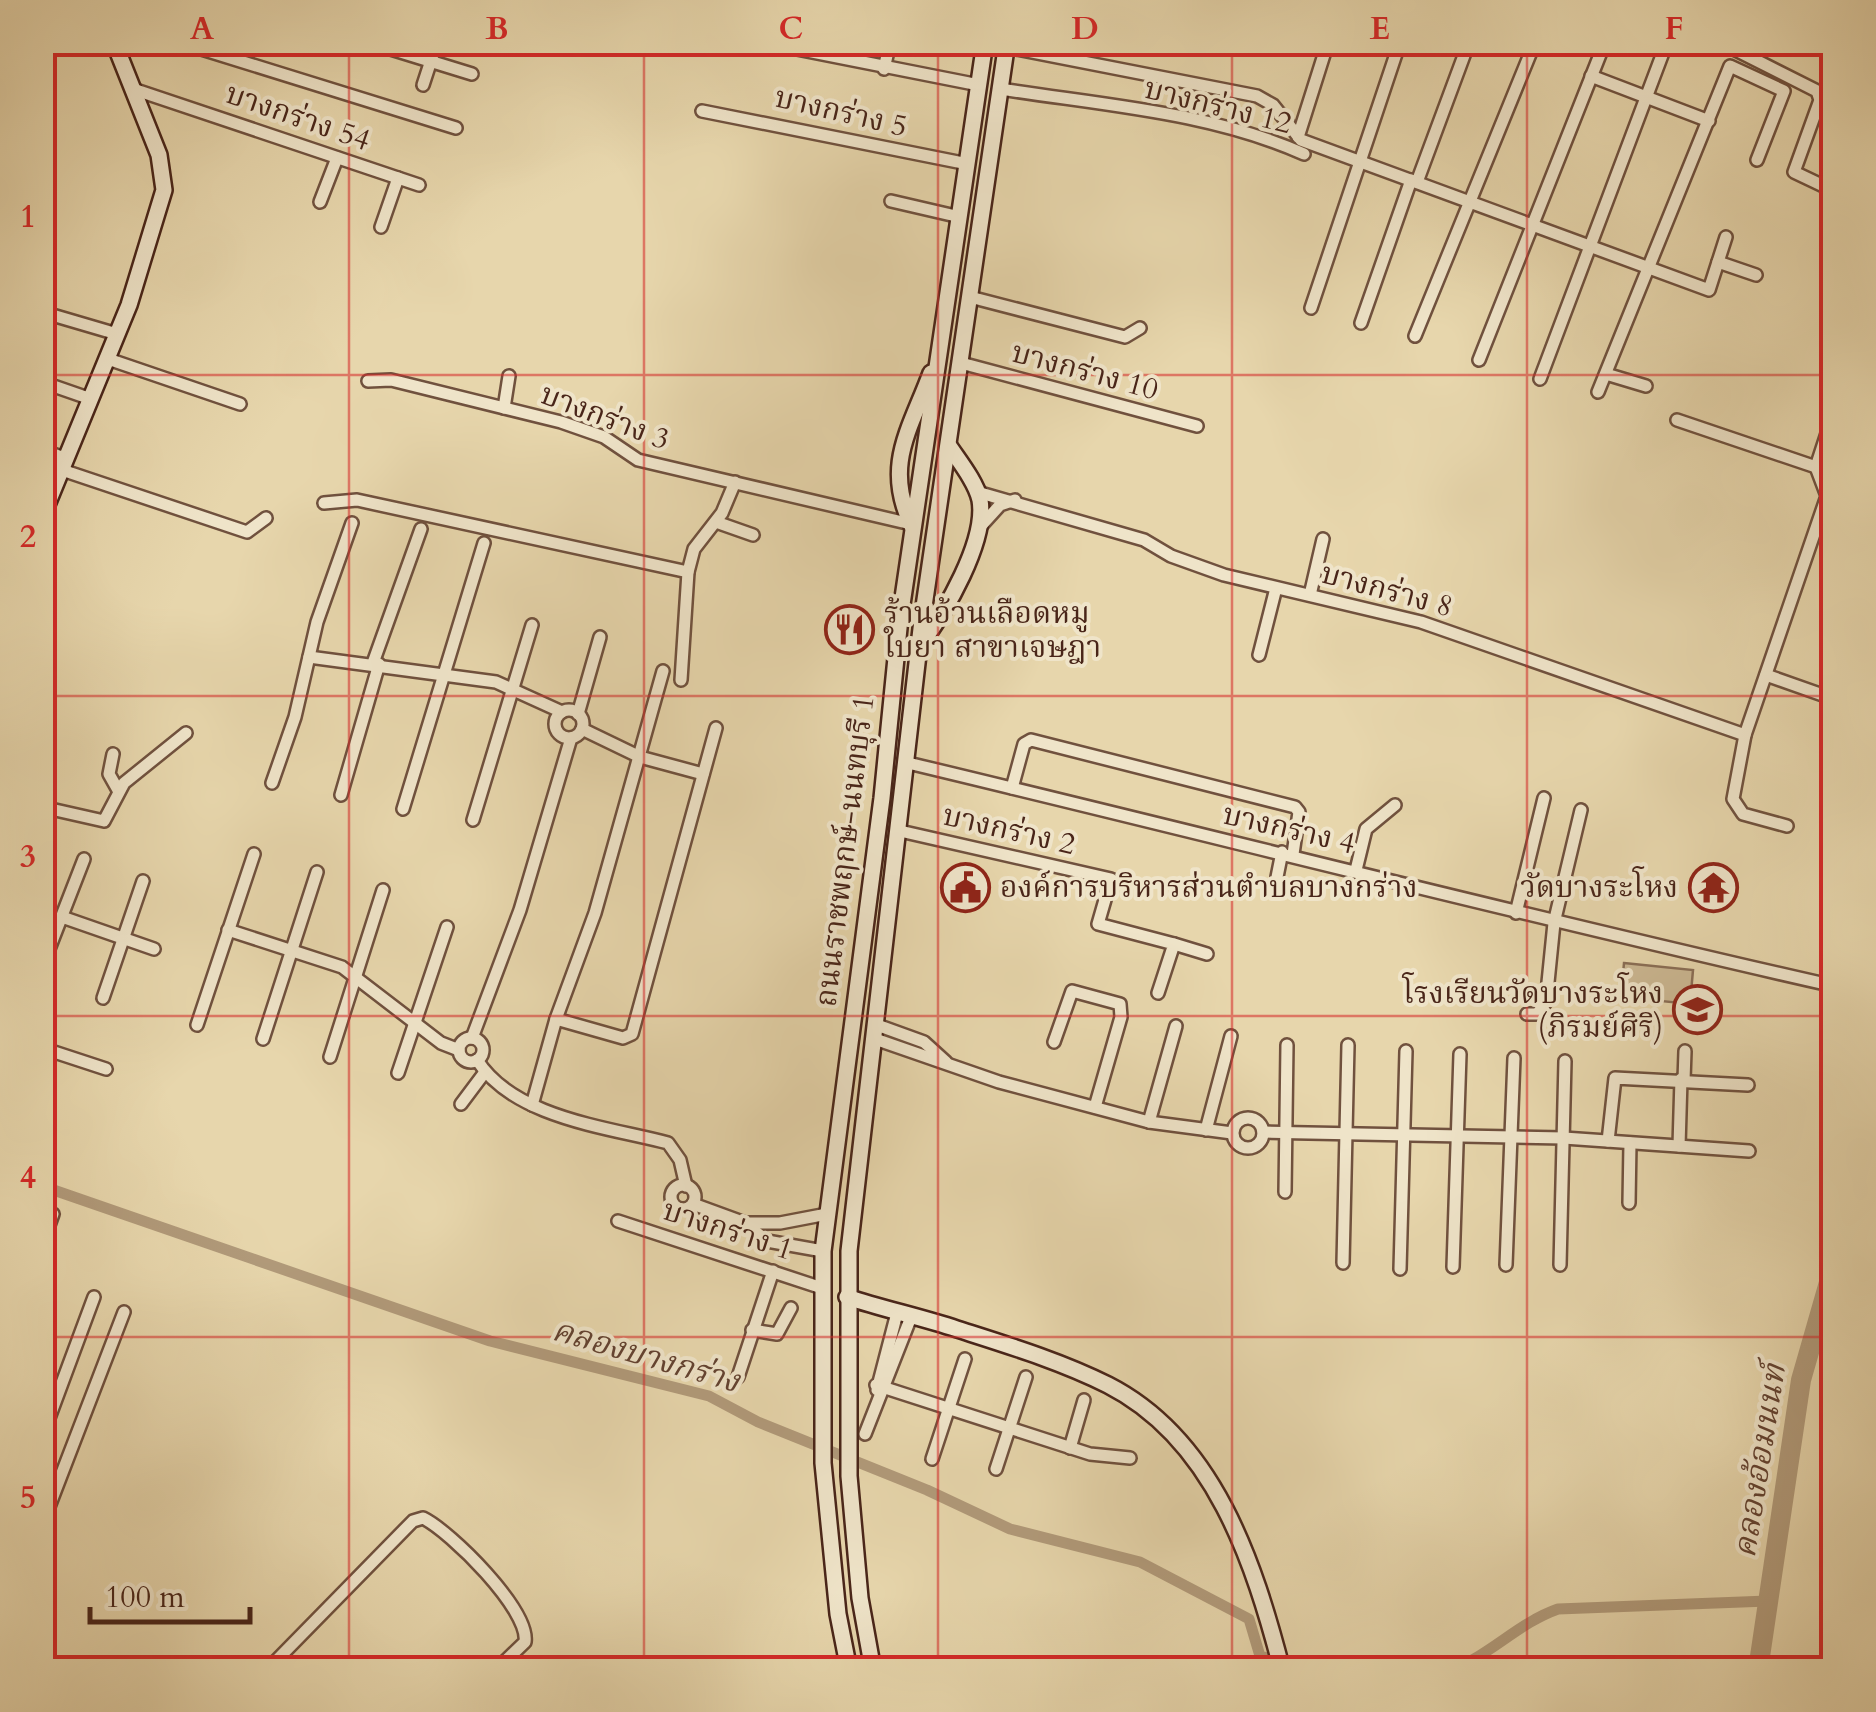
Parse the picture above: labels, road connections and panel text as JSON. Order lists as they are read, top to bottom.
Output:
{
  "streets": {
    "main road": ["ถนนราชพฤกษ์-นนทบุรี 1"],
    "street": [
      "บางกร่าง 12",
      "บางกร่าง 5",
      "บางกร่าง 54",
      "บางกร่าง 10",
      "บางกร่าง 3",
      "บางกร่าง 8",
      "บางกร่าง 4",
      "บางกร่าง 2",
      "บางกร่าง 1"
    ]
  },
  "crossings": [
    ["บางกร่าง 12", "ถนนราชพฤกษ์-นนทบุรี 1"],
    ["บางกร่าง 5", "ถนนราชพฤกษ์-นนทบุรี 1"],
    ["บางกร่าง 10", "ถนนราชพฤกษ์-นนทบุรี 1"],
    ["บางกร่าง 3", "ถนนราชพฤกษ์-นนทบุรี 1"],
    ["บางกร่าง 4", "ถนนราชพฤกษ์-นนทบุรี 1"],
    ["บางกร่าง 2", "ถนนราชพฤกษ์-นนทบุรี 1"],
    ["ถนนราชพฤกษ์-นนทบุรี 1", "บางกร่าง 1"]
  ],
  "water": ["คลองบางกร่าง", "คลองอ้อมนนท์"],
  "places": {
    "restaurant": ["ร้านอ้วนเลือดหมู ใบยา สาขาเจษฎา"],
    "public building": ["องค์การบริหารส่วนตำบลบางกร่าง"],
    "temple": ["วัดบางระโหง"],
    "school or university": ["โรงเรียนวัดบางระโหง (ภิรมย์ศิริ)"]
  },
  "scale_bar": "100 m",
  "grid": {
    "columns": [
      "A",
      "B",
      "C",
      "D",
      "E",
      "F"
    ],
    "rows": [
      "1",
      "2",
      "3",
      "4",
      "5"
    ]
  }
}
